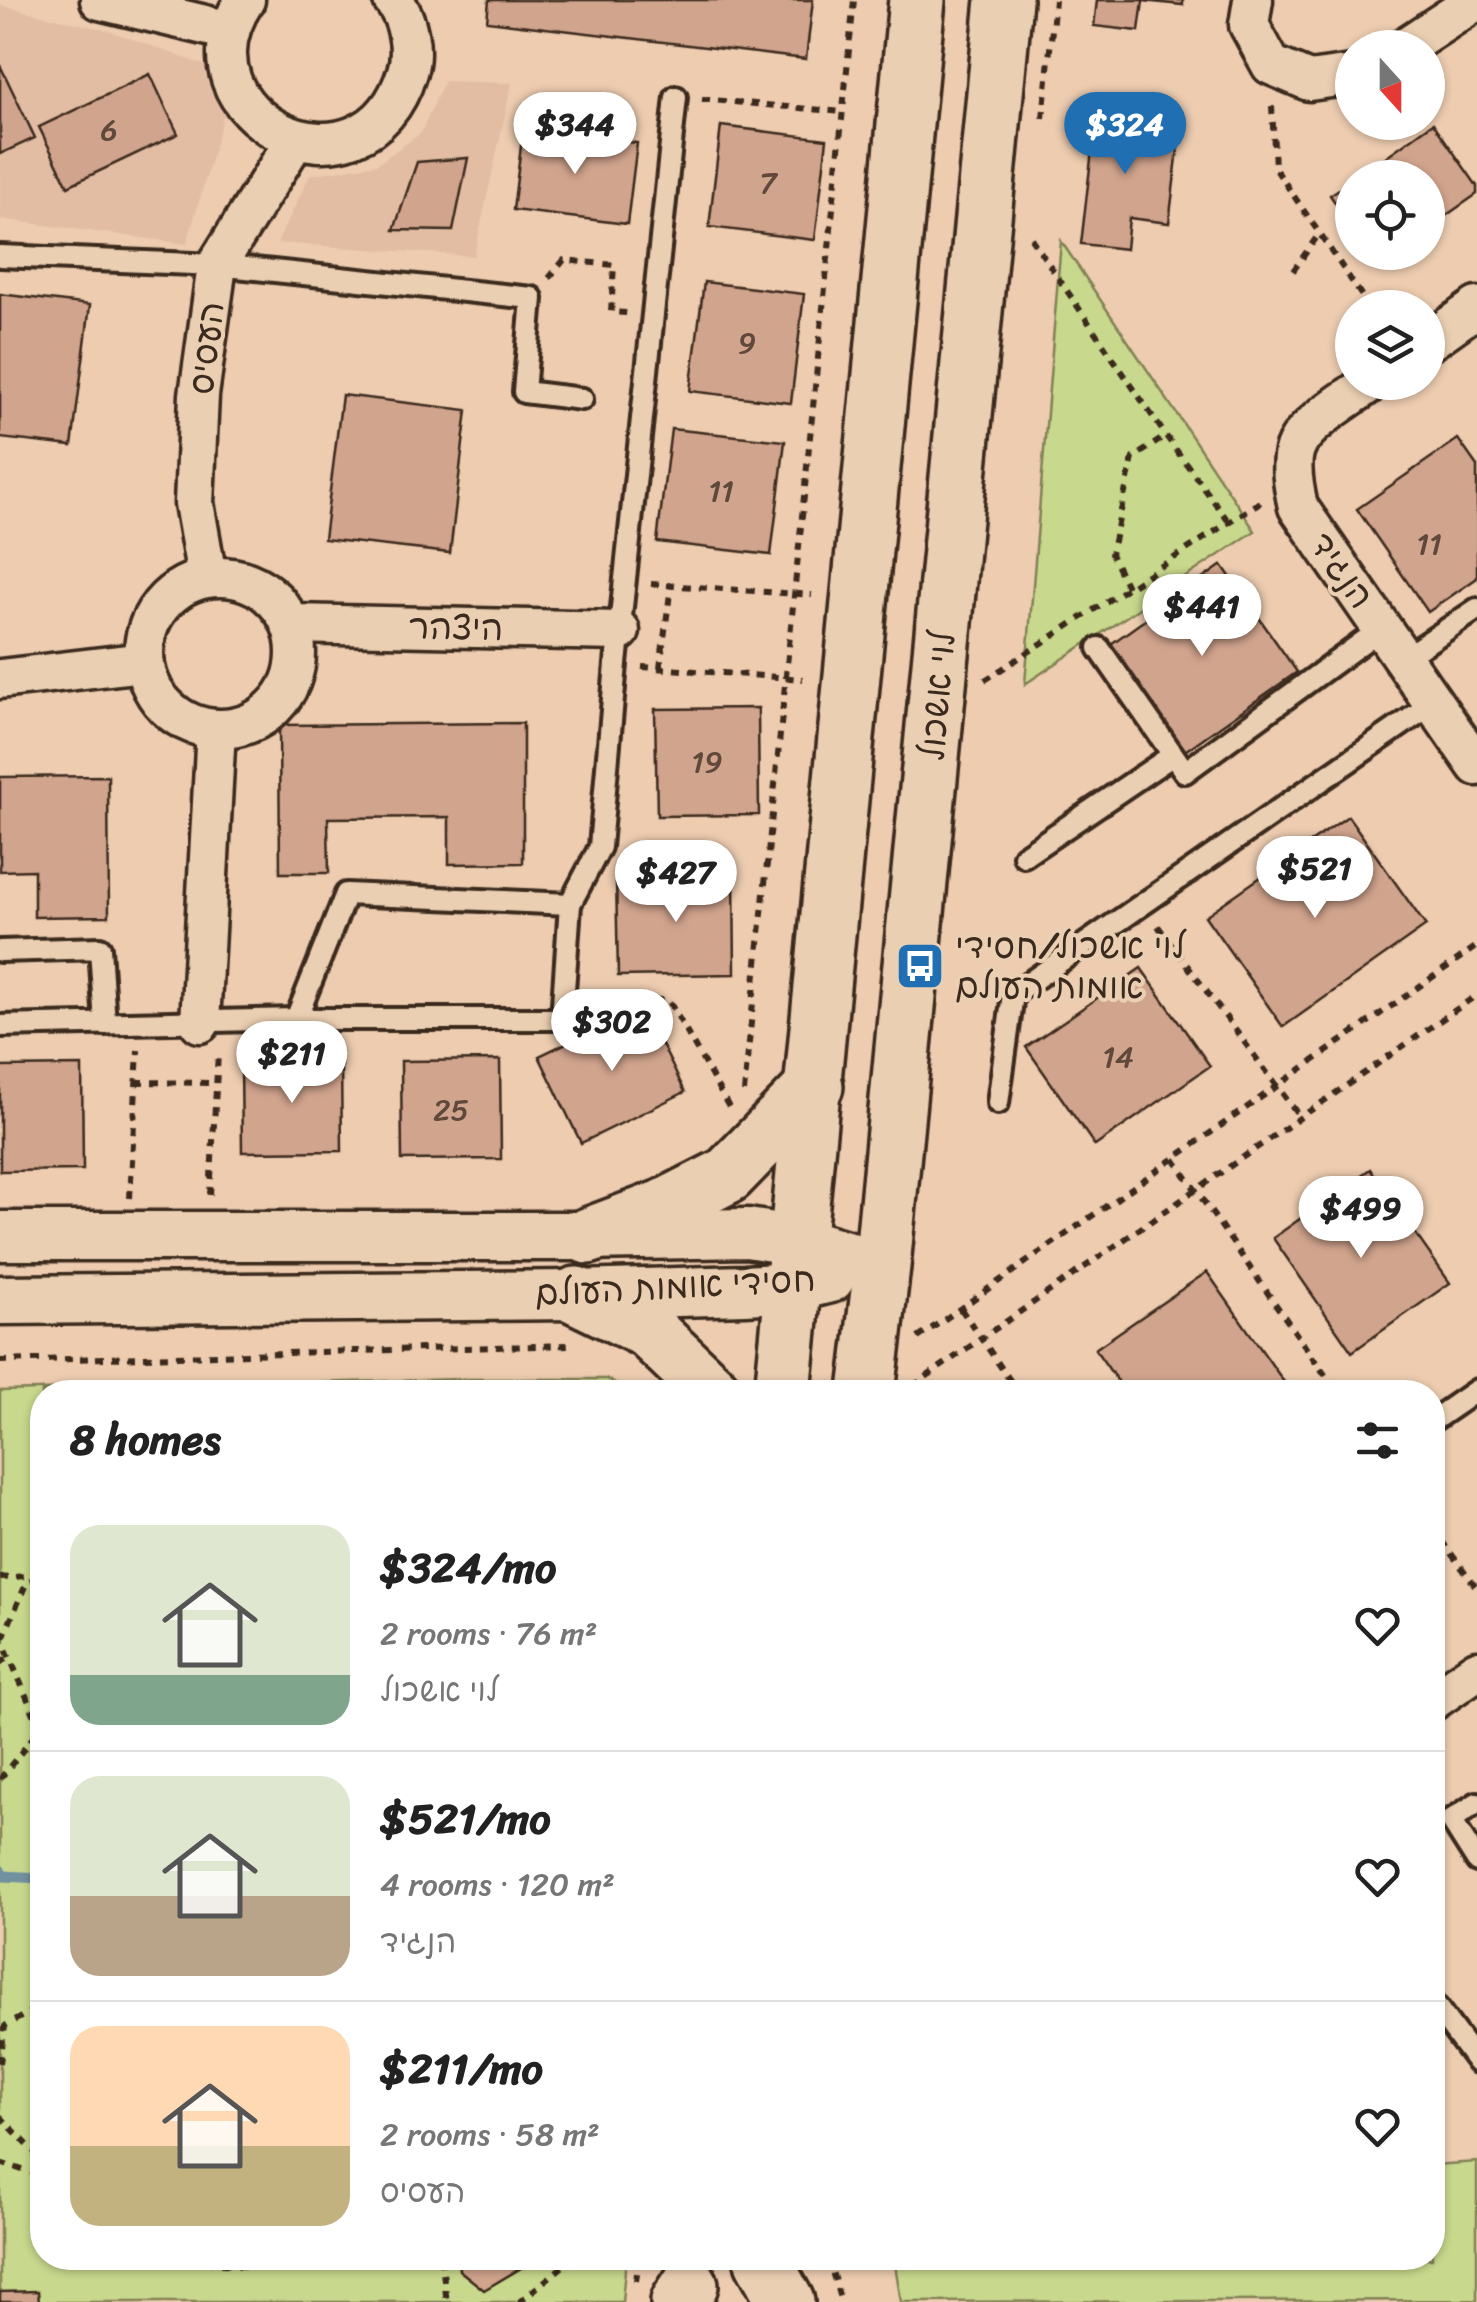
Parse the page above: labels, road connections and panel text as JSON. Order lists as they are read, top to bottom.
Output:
{
  "streets": {
    "main road": ["לוי אשכול"],
    "street": [
      "העסיס",
      "הנגיד",
      "היצהר",
      "חסידי אומות העולם"
    ]
  },
  "crossings": [
    ["העסיס", "היצהר"],
    ["לוי אשכול", "חסידי אומות העולם"]
  ],
  "places": {
    "bus stop": ["לוי אשכול/חסידי אומות העולם"]
  },
  "house_numbers": [
    "6",
    "7",
    "9",
    "11",
    "11",
    "19",
    "14",
    "25"
  ],
  "north": "bottom",
  "page": {
    "price": [
      "$344",
      "$324",
      "$441",
      "$521",
      "$427",
      "$302",
      "$211",
      "$499"
    ],
    "heading": "8 homes",
    "list": [
      {
        "name": "$324/mo",
        "note": "2 rooms · 76 m² · לוי אשכול"
      },
      {
        "name": "$521/mo",
        "note": "4 rooms · 120 m² · הנגיד"
      },
      {
        "name": "$211/mo",
        "note": "2 rooms · 58 m² · העסיס"
      }
    ]
  }
}
